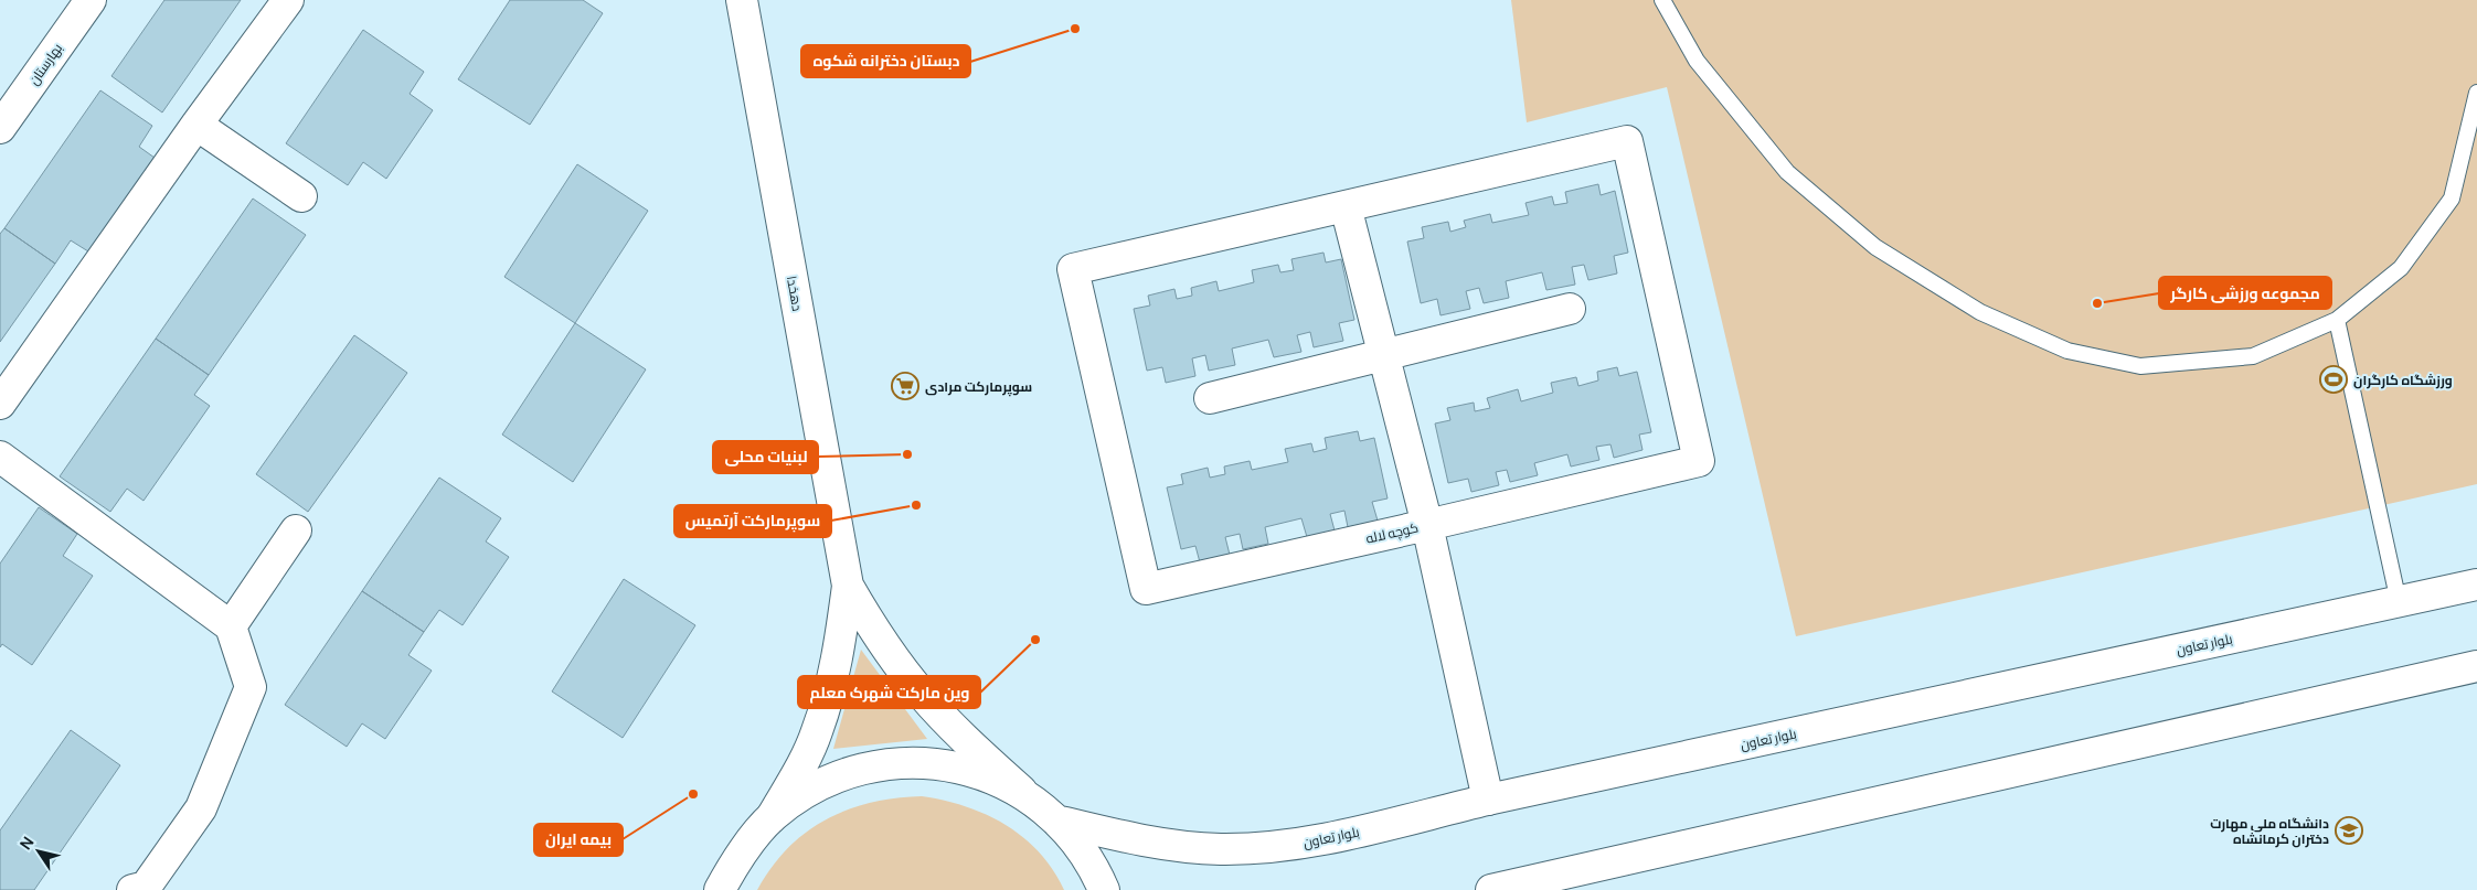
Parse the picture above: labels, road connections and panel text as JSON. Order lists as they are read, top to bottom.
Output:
{
  "streets": {
    "street": [
      "بهارستان",
      "دهخدا",
      "کوچه لاله",
      "بلوار تعاون"
    ]
  },
  "crossings": [
    ["کوچه لاله", "بلوار تعاون"]
  ],
  "places": {
    "other": [
      "دبستان دخترانه شکوه",
      "مجموعه ورزشی کارگر",
      "لبنیات محلی",
      "سوپرمارکت آرتمیس",
      "وین مارکت شهرک معلم",
      "بیمه ایران"
    ],
    "sports": ["ورزشگاه کارگران"],
    "supermarket": ["سوپرمارکت مرادی"],
    "school or university": ["دانشگاه ملی مهارت دختران کرمانشاه"]
  },
  "north": "top left"
}
